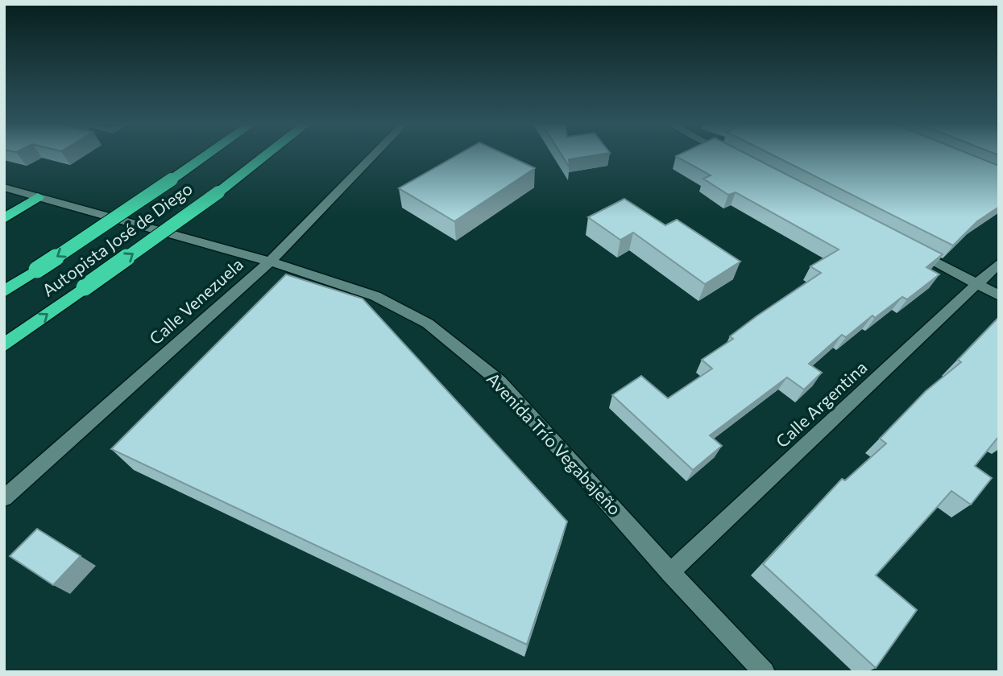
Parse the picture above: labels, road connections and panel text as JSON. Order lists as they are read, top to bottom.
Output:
{
  "streets": {
    "highway": ["Autopista José de Diego"],
    "street": ["Calle Venezuela", "Calle Argentina", "Avenida Trío Vegabajeño"]
  },
  "crossings": [
    ["Calle Venezuela", "Avenida Trío Vegabajeño"],
    ["Calle Argentina", "Avenida Trío Vegabajeño"]
  ]
}
